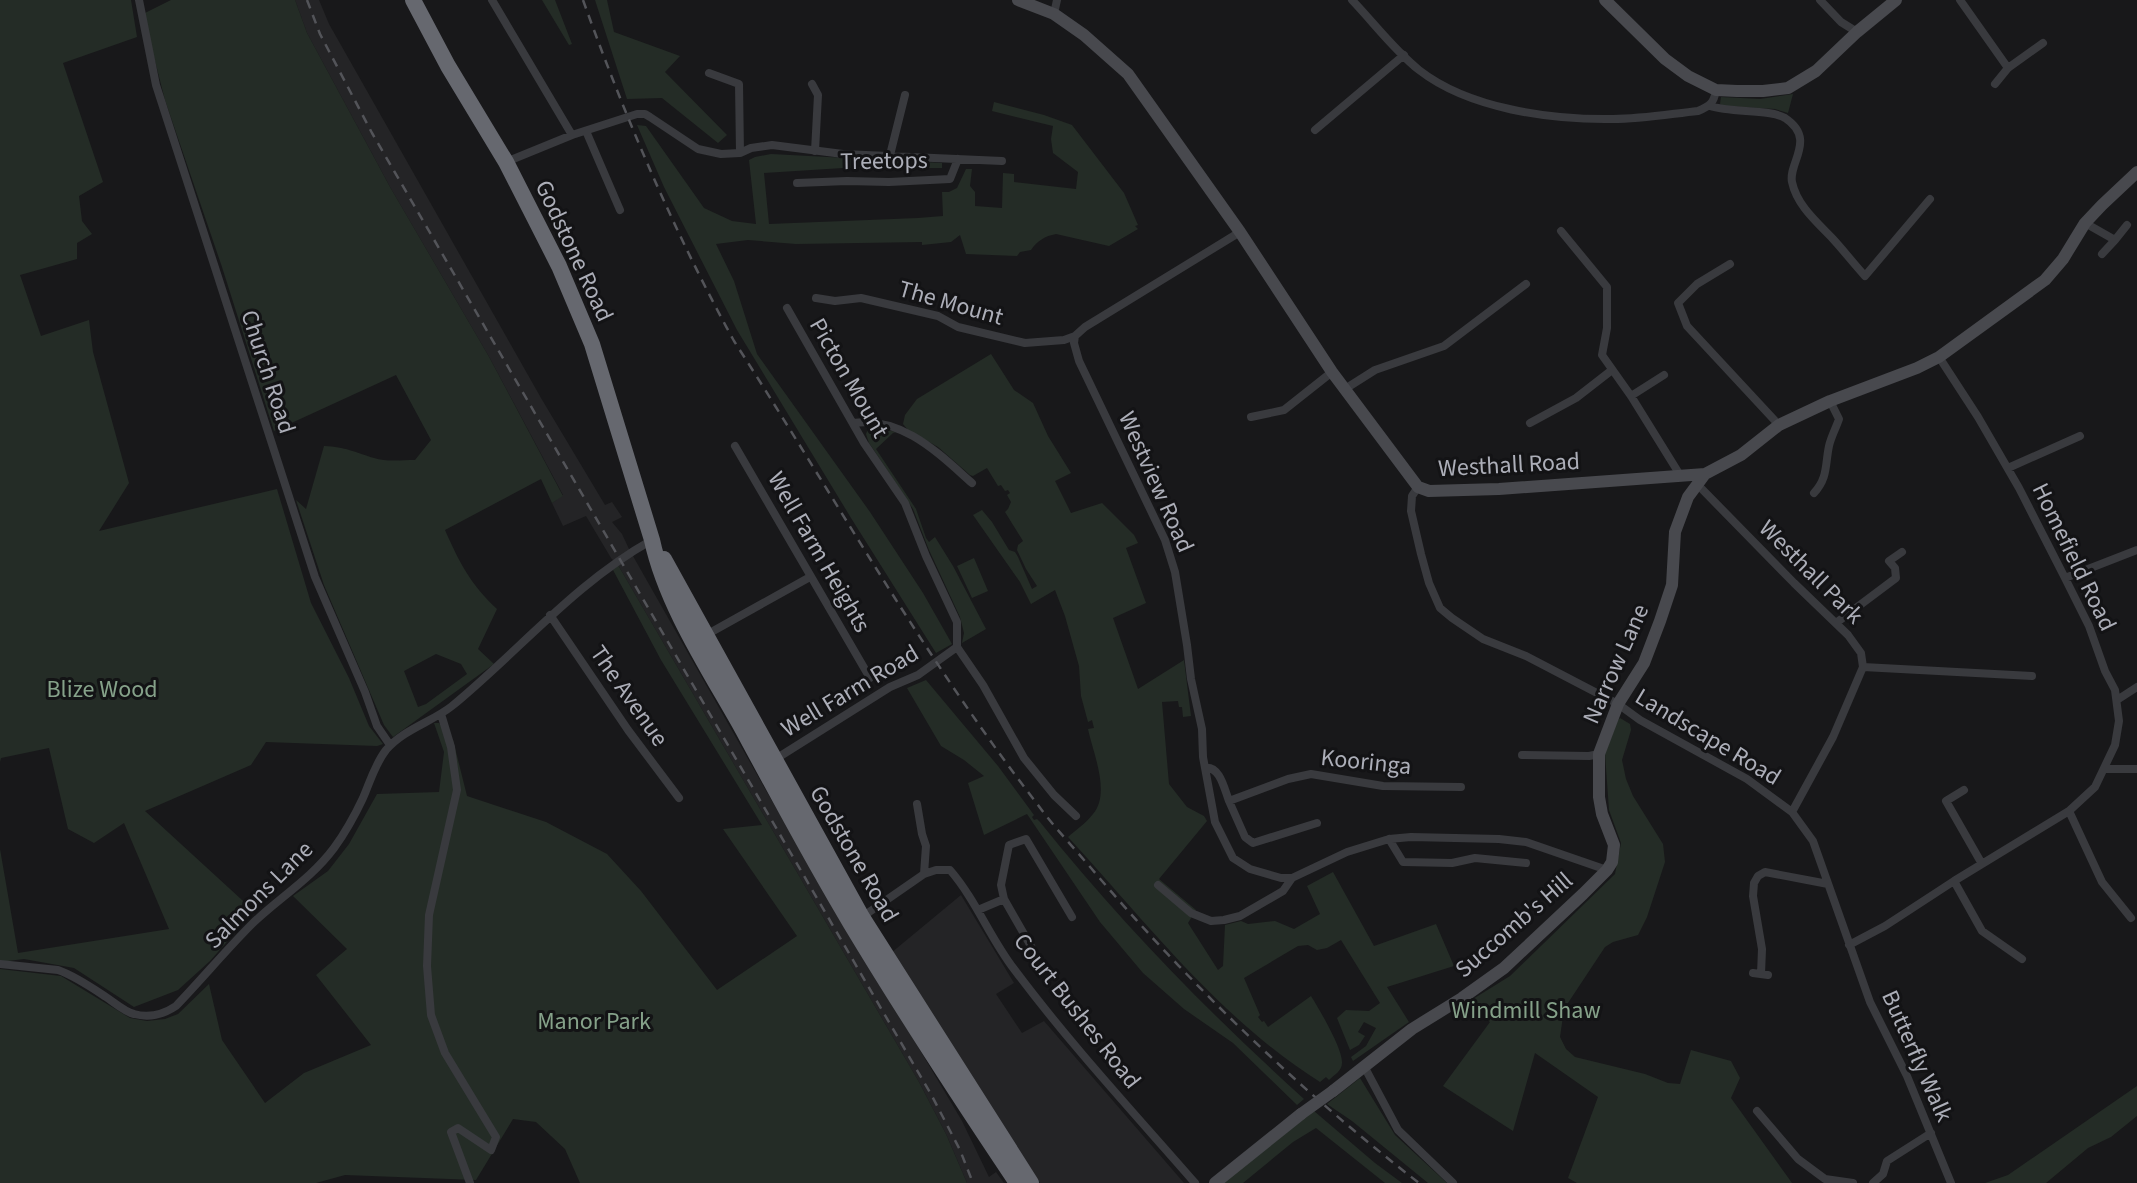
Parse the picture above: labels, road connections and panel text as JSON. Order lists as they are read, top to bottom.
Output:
{
  "streets": {
    "highway": ["Godstone Road"],
    "street": [
      "Treetops",
      "The Mount",
      "Church Road",
      "Picton Mount",
      "Westhall Road",
      "Westview Road",
      "Well Farm Heights",
      "Homefield Road",
      "Westhall Park",
      "Narrow Lane",
      "Well Farm Road",
      "The Avenue",
      "Landscape Road",
      "Kooringa",
      "Salmons Lane",
      "Succomb's Hill",
      "Court Bushes Road",
      "Butterfly Walk"
    ]
  },
  "crossings": [
    ["Godstone Road", "Well Farm Road"],
    ["Godstone Road", "Salmons Lane"],
    ["The Mount", "Westview Road"],
    ["Church Road", "Salmons Lane"],
    ["Picton Mount", "Well Farm Road"],
    ["Westhall Road", "Homefield Road"],
    ["Westhall Road", "Westhall Park"],
    ["Westhall Road", "Narrow Lane"],
    ["Westhall Road", "Landscape Road"],
    ["Homefield Road", "Landscape Road"],
    ["Homefield Road", "Butterfly Walk"],
    ["Westhall Park", "Narrow Lane"],
    ["Narrow Lane", "Landscape Road"],
    ["Narrow Lane", "Succomb's Hill"],
    ["The Avenue", "Salmons Lane"],
    ["Landscape Road", "Butterfly Walk"]
  ],
  "parks": ["Blize Wood", "Windmill Shaw", "Manor Park"]
}
